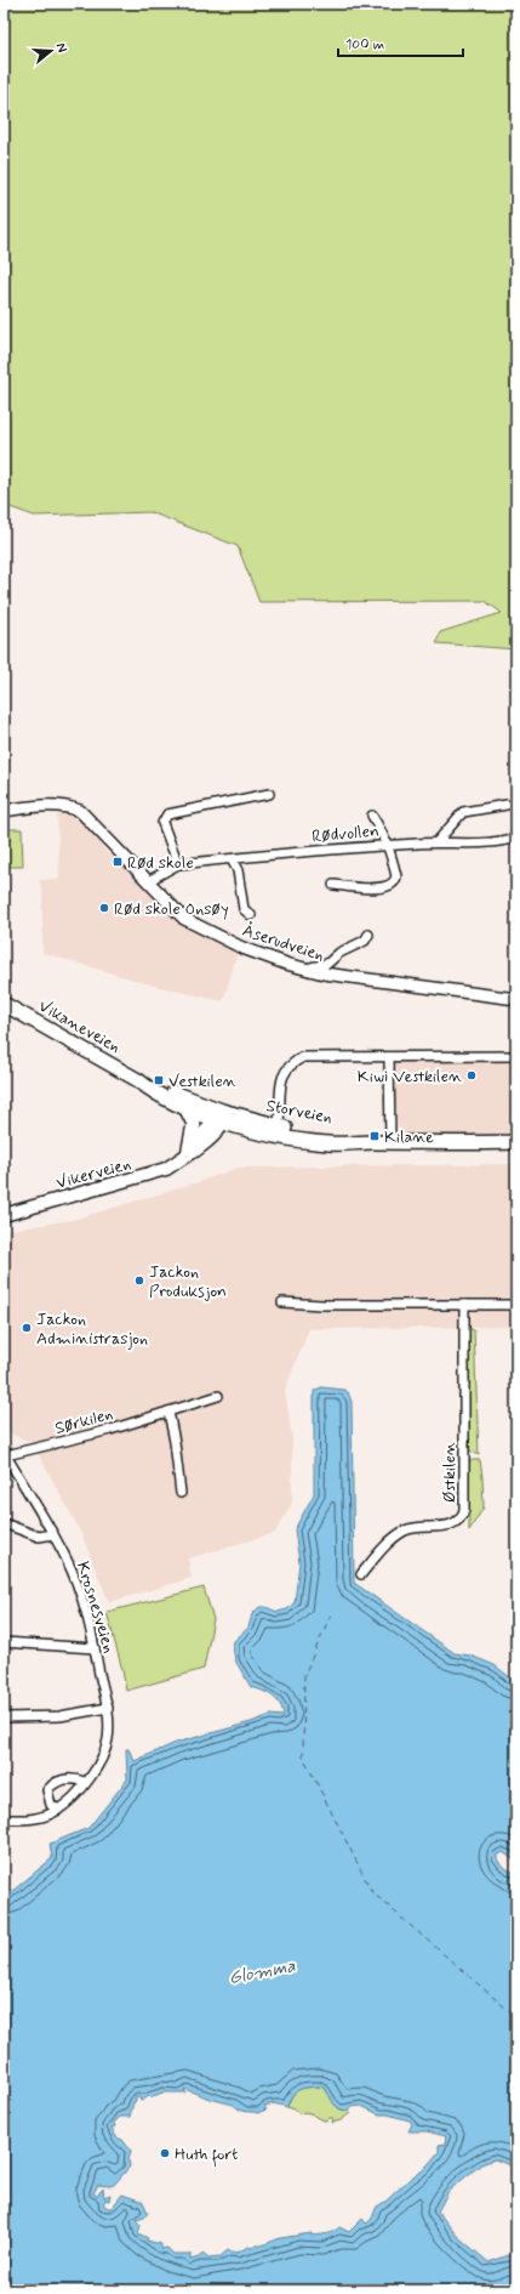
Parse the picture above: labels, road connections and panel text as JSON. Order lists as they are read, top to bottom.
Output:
{
  "streets": {
    "main road": ["Vikaneveien", "Storveien", "Vikerveien"],
    "street": [
      "Rødvollen",
      "Åserudveien",
      "Sørkilen",
      "Østkilen",
      "Krosnesveien"
    ]
  },
  "crossings": [
    ["Rødvollen", "Åserudveien"],
    ["Vikaneveien", "Storveien"],
    ["Vikaneveien", "Vikerveien"],
    ["Storveien", "Vikerveien"],
    ["Sørkilen", "Krosnesveien"]
  ],
  "water": ["Glomma"],
  "places": {
    "transit": ["Rød skole", "Vestkilen", "Kilane"],
    "other": [
      "Rød skole Onsøy",
      "Kiwi Vestkilen",
      "Jackon Produksjon",
      "Jackon Administrasjon",
      "Huth fort"
    ]
  },
  "scale_bar": "100 m",
  "north": "right"
}
